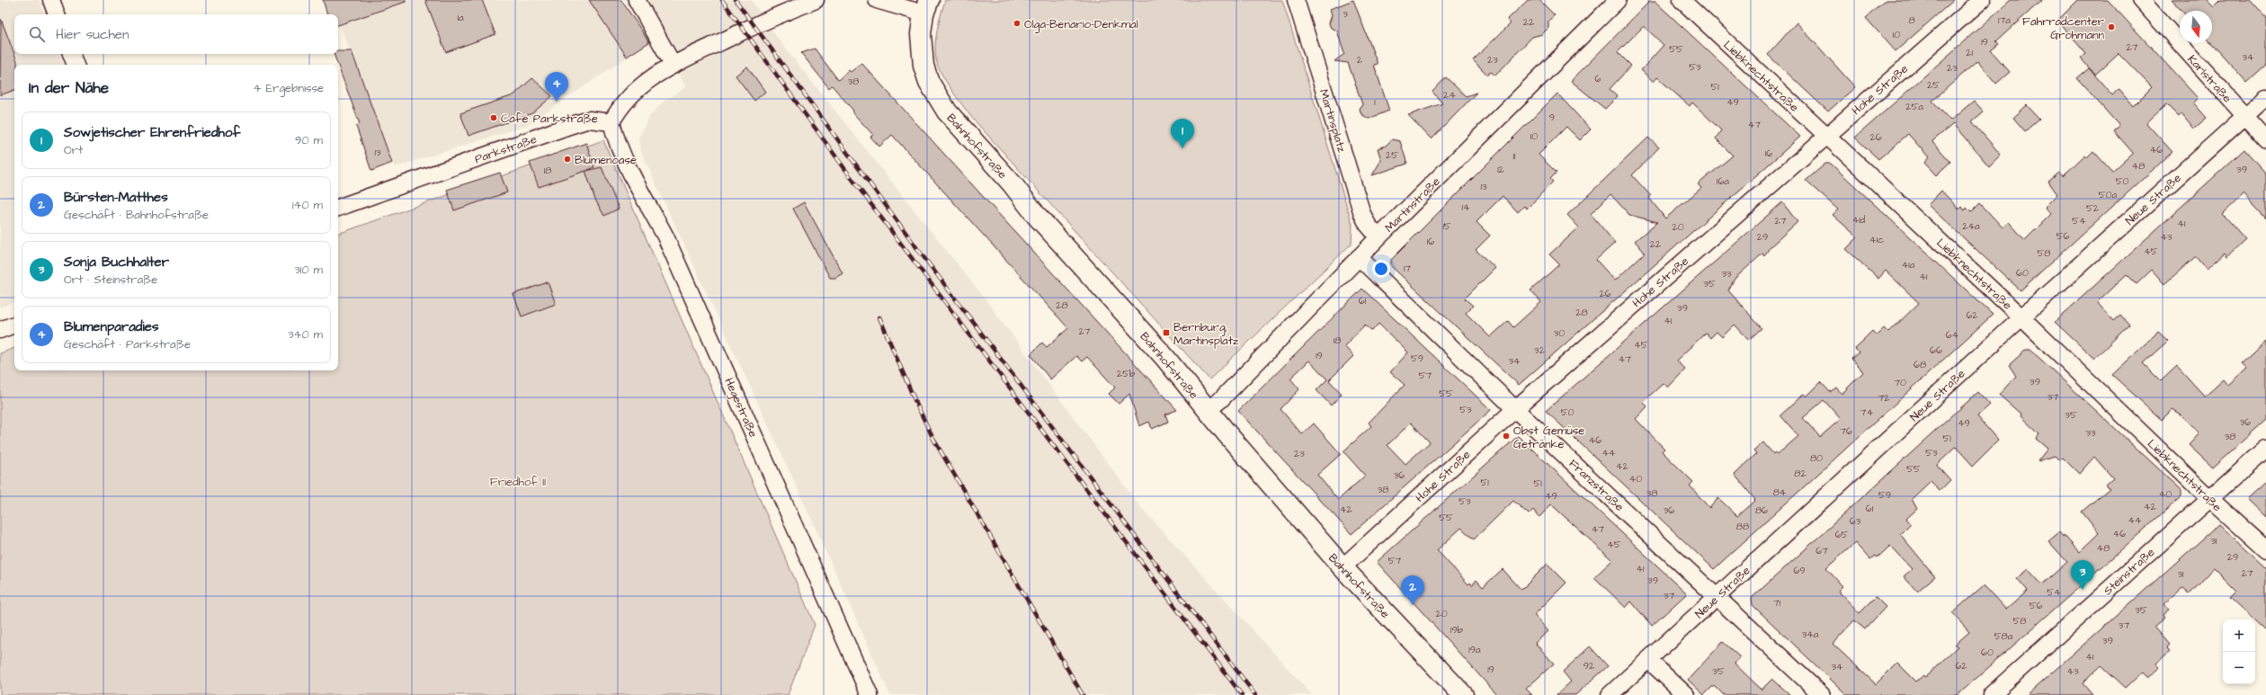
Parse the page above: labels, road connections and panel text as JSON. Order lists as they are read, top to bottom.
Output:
{
  "streets": {
    "main road": ["Bahnhofstraße"],
    "street": [
      "Liebknechtstraße",
      "Karlstraße",
      "Hohe Straße",
      "Martinsplatz",
      "Parkstraße",
      "Neue Straße",
      "Martinstraße",
      "Hegestraße",
      "Franzstraße",
      "Steinstraße"
    ]
  },
  "crossings": [
    ["Liebknechtstraße", "Hohe Straße"],
    ["Liebknechtstraße", "Neue Straße"],
    ["Liebknechtstraße", "Steinstraße"],
    ["Karlstraße", "Neue Straße"],
    ["Hohe Straße", "Bahnhofstraße"],
    ["Hohe Straße", "Franzstraße"],
    ["Martinsplatz", "Martinstraße"],
    ["Bahnhofstraße", "Martinstraße"],
    ["Parkstraße", "Hegestraße"],
    ["Neue Straße", "Franzstraße"],
    ["Martinstraße", "Franzstraße"]
  ],
  "parks": ["Friedhof II"],
  "places": {
    "other": [
      "Olga-Benario-Denkmal",
      "Fahrradcenter Grohmann",
      "Café Parkstraße",
      "Blumenoase",
      "Obst Gemüse Getränke"
    ],
    "transit": ["Bernburg, Martinsplatz"]
  },
  "house_numbers": [
    "3",
    "1a",
    "8",
    "17a",
    "22",
    "10",
    "19",
    "27",
    "55",
    "21",
    "34",
    "2",
    "23",
    "53",
    "23",
    "6",
    "38",
    "25",
    "51",
    "24",
    "1",
    "49",
    "25a",
    "9",
    "47",
    "10",
    "26",
    "46",
    "13",
    "16",
    "25",
    "11",
    "48",
    "12",
    "39",
    "18",
    "16a",
    "50",
    "13",
    "50a",
    "14",
    "52",
    "41d",
    "27",
    "54",
    "41",
    "15",
    "24a",
    "20",
    "56",
    "29",
    "43",
    "41c",
    "16",
    "22",
    "45",
    "58",
    "41a",
    "17",
    "60",
    "33",
    "41",
    "35",
    "26",
    "61",
    "28",
    "39",
    "28",
    "62",
    "41",
    "27",
    "30",
    "64",
    "18",
    "45",
    "32",
    "66",
    "19",
    "59",
    "47",
    "34",
    "68",
    "25b",
    "57",
    "39",
    "70",
    "55",
    "37",
    "72",
    "53",
    "50",
    "74",
    "35",
    "36",
    "49",
    "76",
    "33",
    "38",
    "51",
    "46",
    "44",
    "53",
    "23",
    "80",
    "42",
    "55",
    "82",
    "36",
    "40",
    "51",
    "51",
    "38",
    "84",
    "38",
    "40",
    "59",
    "49",
    "53",
    "42",
    "61",
    "42",
    "36",
    "86",
    "55",
    "44",
    "63",
    "88",
    "47",
    "46",
    "65",
    "31",
    "45",
    "48",
    "67",
    "29",
    "57",
    "41",
    "69",
    "27",
    "31",
    "39",
    "54",
    "37",
    "71",
    "56",
    "35",
    "20",
    "58",
    "37",
    "19b",
    "34a",
    "58a",
    "39",
    "19a",
    "60",
    "41",
    "92",
    "62",
    "34",
    "19",
    "35",
    "43"
  ],
  "north": "bottom",
  "page": {
    "search": "Hier suchen",
    "heading": ["In der Nähe", "4 Ergebnisse"],
    "pins": [
      "4",
      "1",
      "3",
      "2"
    ],
    "list": [
      {
        "mark": "1",
        "name": "Sowjetischer Ehrenfriedhof",
        "note": "Ort",
        "value": "90 m"
      },
      {
        "mark": "2",
        "name": "Bürsten-Matthes",
        "note": "Geschäft · Bahnhofstraße",
        "value": "140 m"
      },
      {
        "mark": "3",
        "name": "Sonja Buchhalter",
        "note": "Ort · Steinstraße",
        "value": "310 m"
      },
      {
        "mark": "4",
        "name": "Blumenparadies",
        "note": "Geschäft · Parkstraße",
        "value": "340 m"
      }
    ],
    "map_buttons": ["+", "−"]
  }
}
